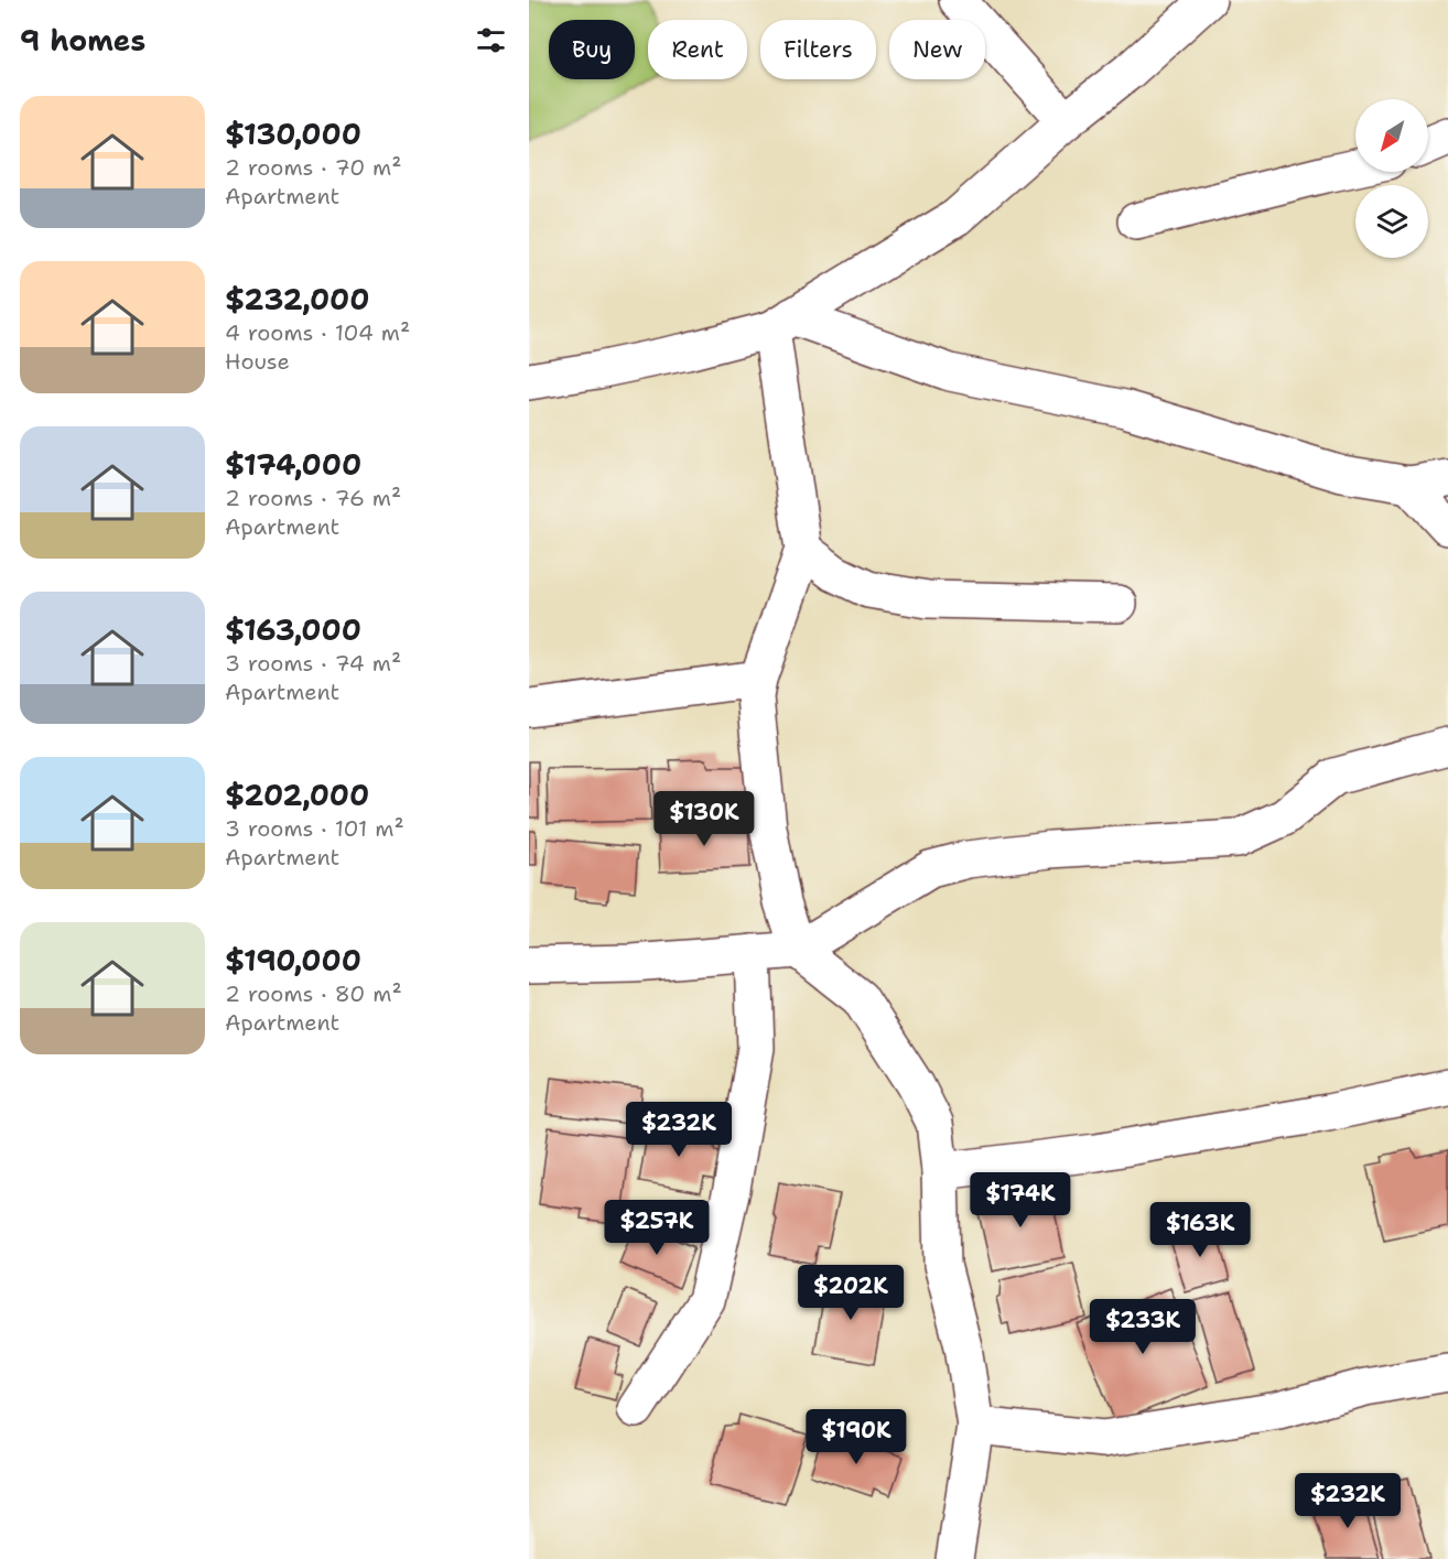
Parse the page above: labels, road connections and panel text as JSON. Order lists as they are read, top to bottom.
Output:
{
  "north": "bottom left",
  "page": {
    "heading": "9 homes",
    "chip": [
      "Buy",
      "Rent",
      "Filters",
      "New"
    ],
    "list": [
      {
        "name": "$130,000",
        "note": "2 rooms · 70 m² · Apartment"
      },
      {
        "name": "$232,000",
        "note": "4 rooms · 104 m² · House"
      },
      {
        "name": "$174,000",
        "note": "2 rooms · 76 m² · Apartment"
      },
      {
        "name": "$163,000",
        "note": "3 rooms · 74 m² · Apartment"
      },
      {
        "name": "$202,000",
        "note": "3 rooms · 101 m² · Apartment"
      },
      {
        "name": "$190,000",
        "note": "2 rooms · 80 m² · Apartment"
      }
    ],
    "price": [
      "$130K",
      "$232K",
      "$174K",
      "$257K",
      "$163K",
      "$202K",
      "$233K",
      "$190K",
      "$232K"
    ]
  }
}
